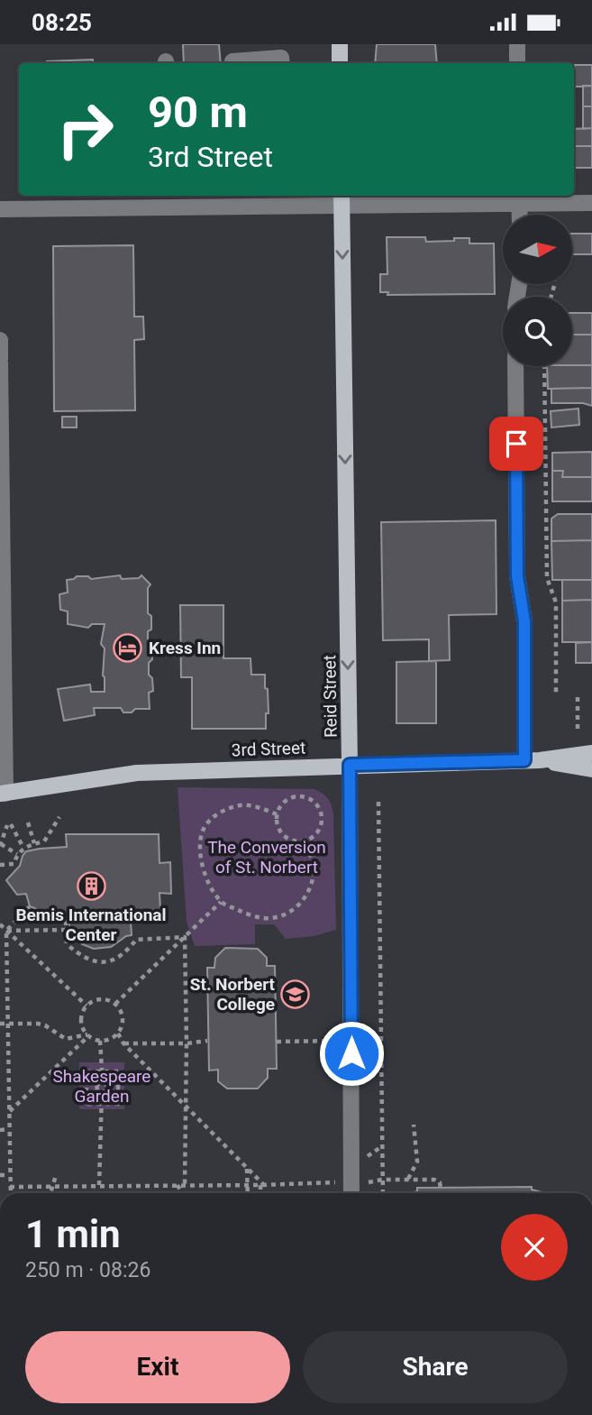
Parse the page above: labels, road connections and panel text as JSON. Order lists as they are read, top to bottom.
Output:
{
  "streets": {
    "main road": ["Reid Street", "3rd Street"]
  },
  "crossings": [
    ["Reid Street", "3rd Street"]
  ],
  "one_way": ["Reid Street"],
  "parks": ["The Conversion of St. Norbert", "Shakespeare Garden"],
  "places": {
    "hotel": ["Kress Inn"],
    "building": ["Bemis International Center"],
    "school or university": ["St. Norbert College"]
  },
  "north": "right",
  "page": {
    "status": "08:25",
    "turn": ["90 m", "3rd Street"],
    "heading": ["1 min", "250 m · 08:26"],
    "buttons": ["Exit", "Share"]
  }
}
